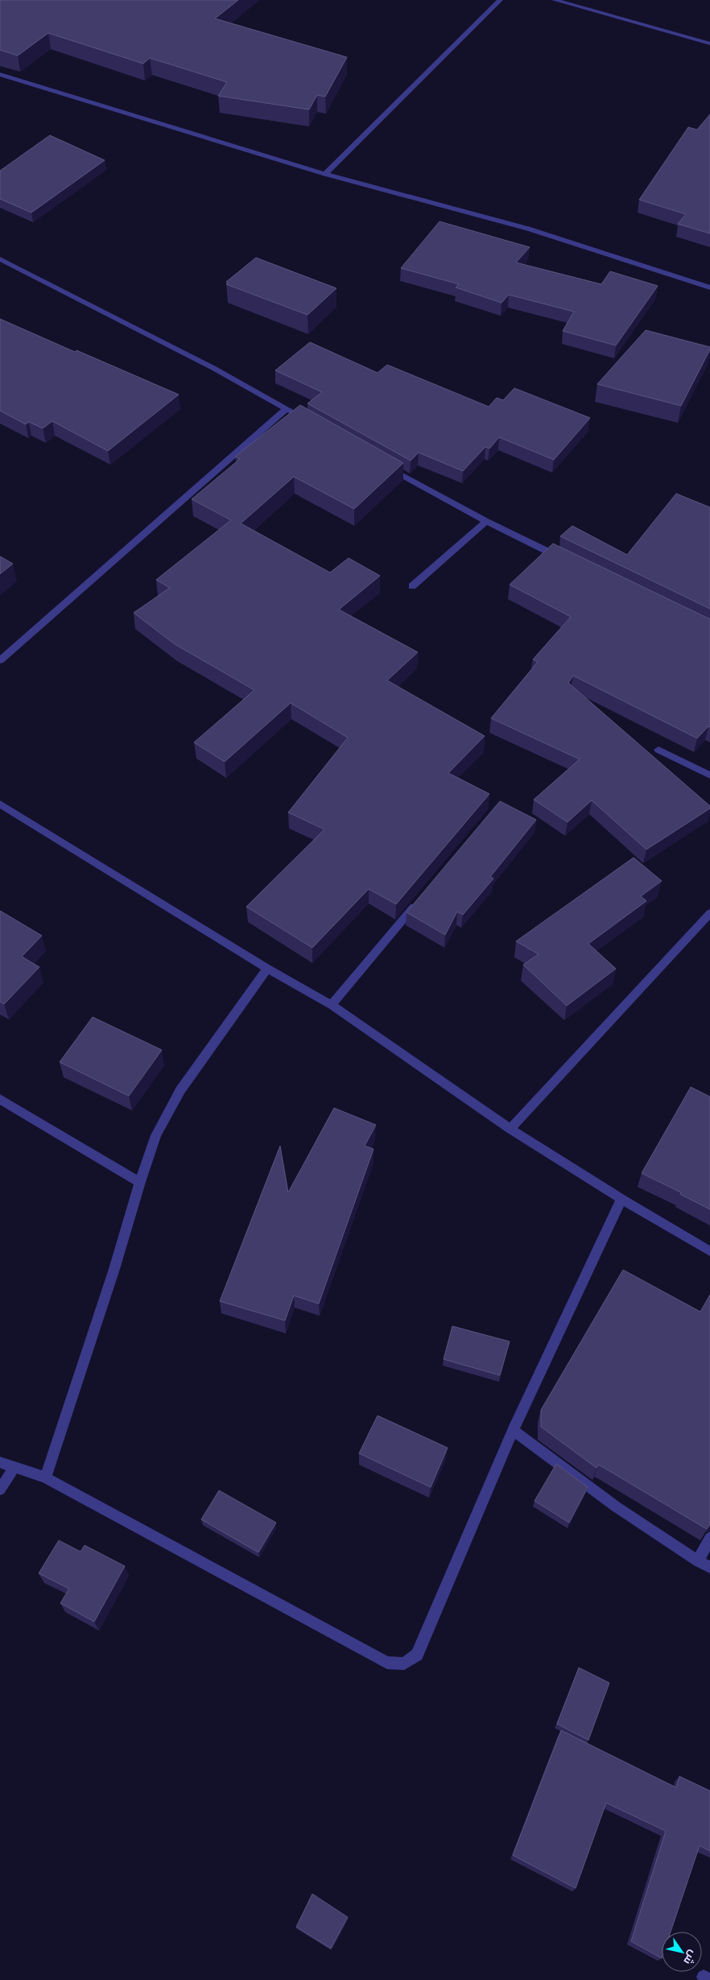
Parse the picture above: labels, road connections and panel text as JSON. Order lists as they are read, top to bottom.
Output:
{
  "north": "bottom right"
}
